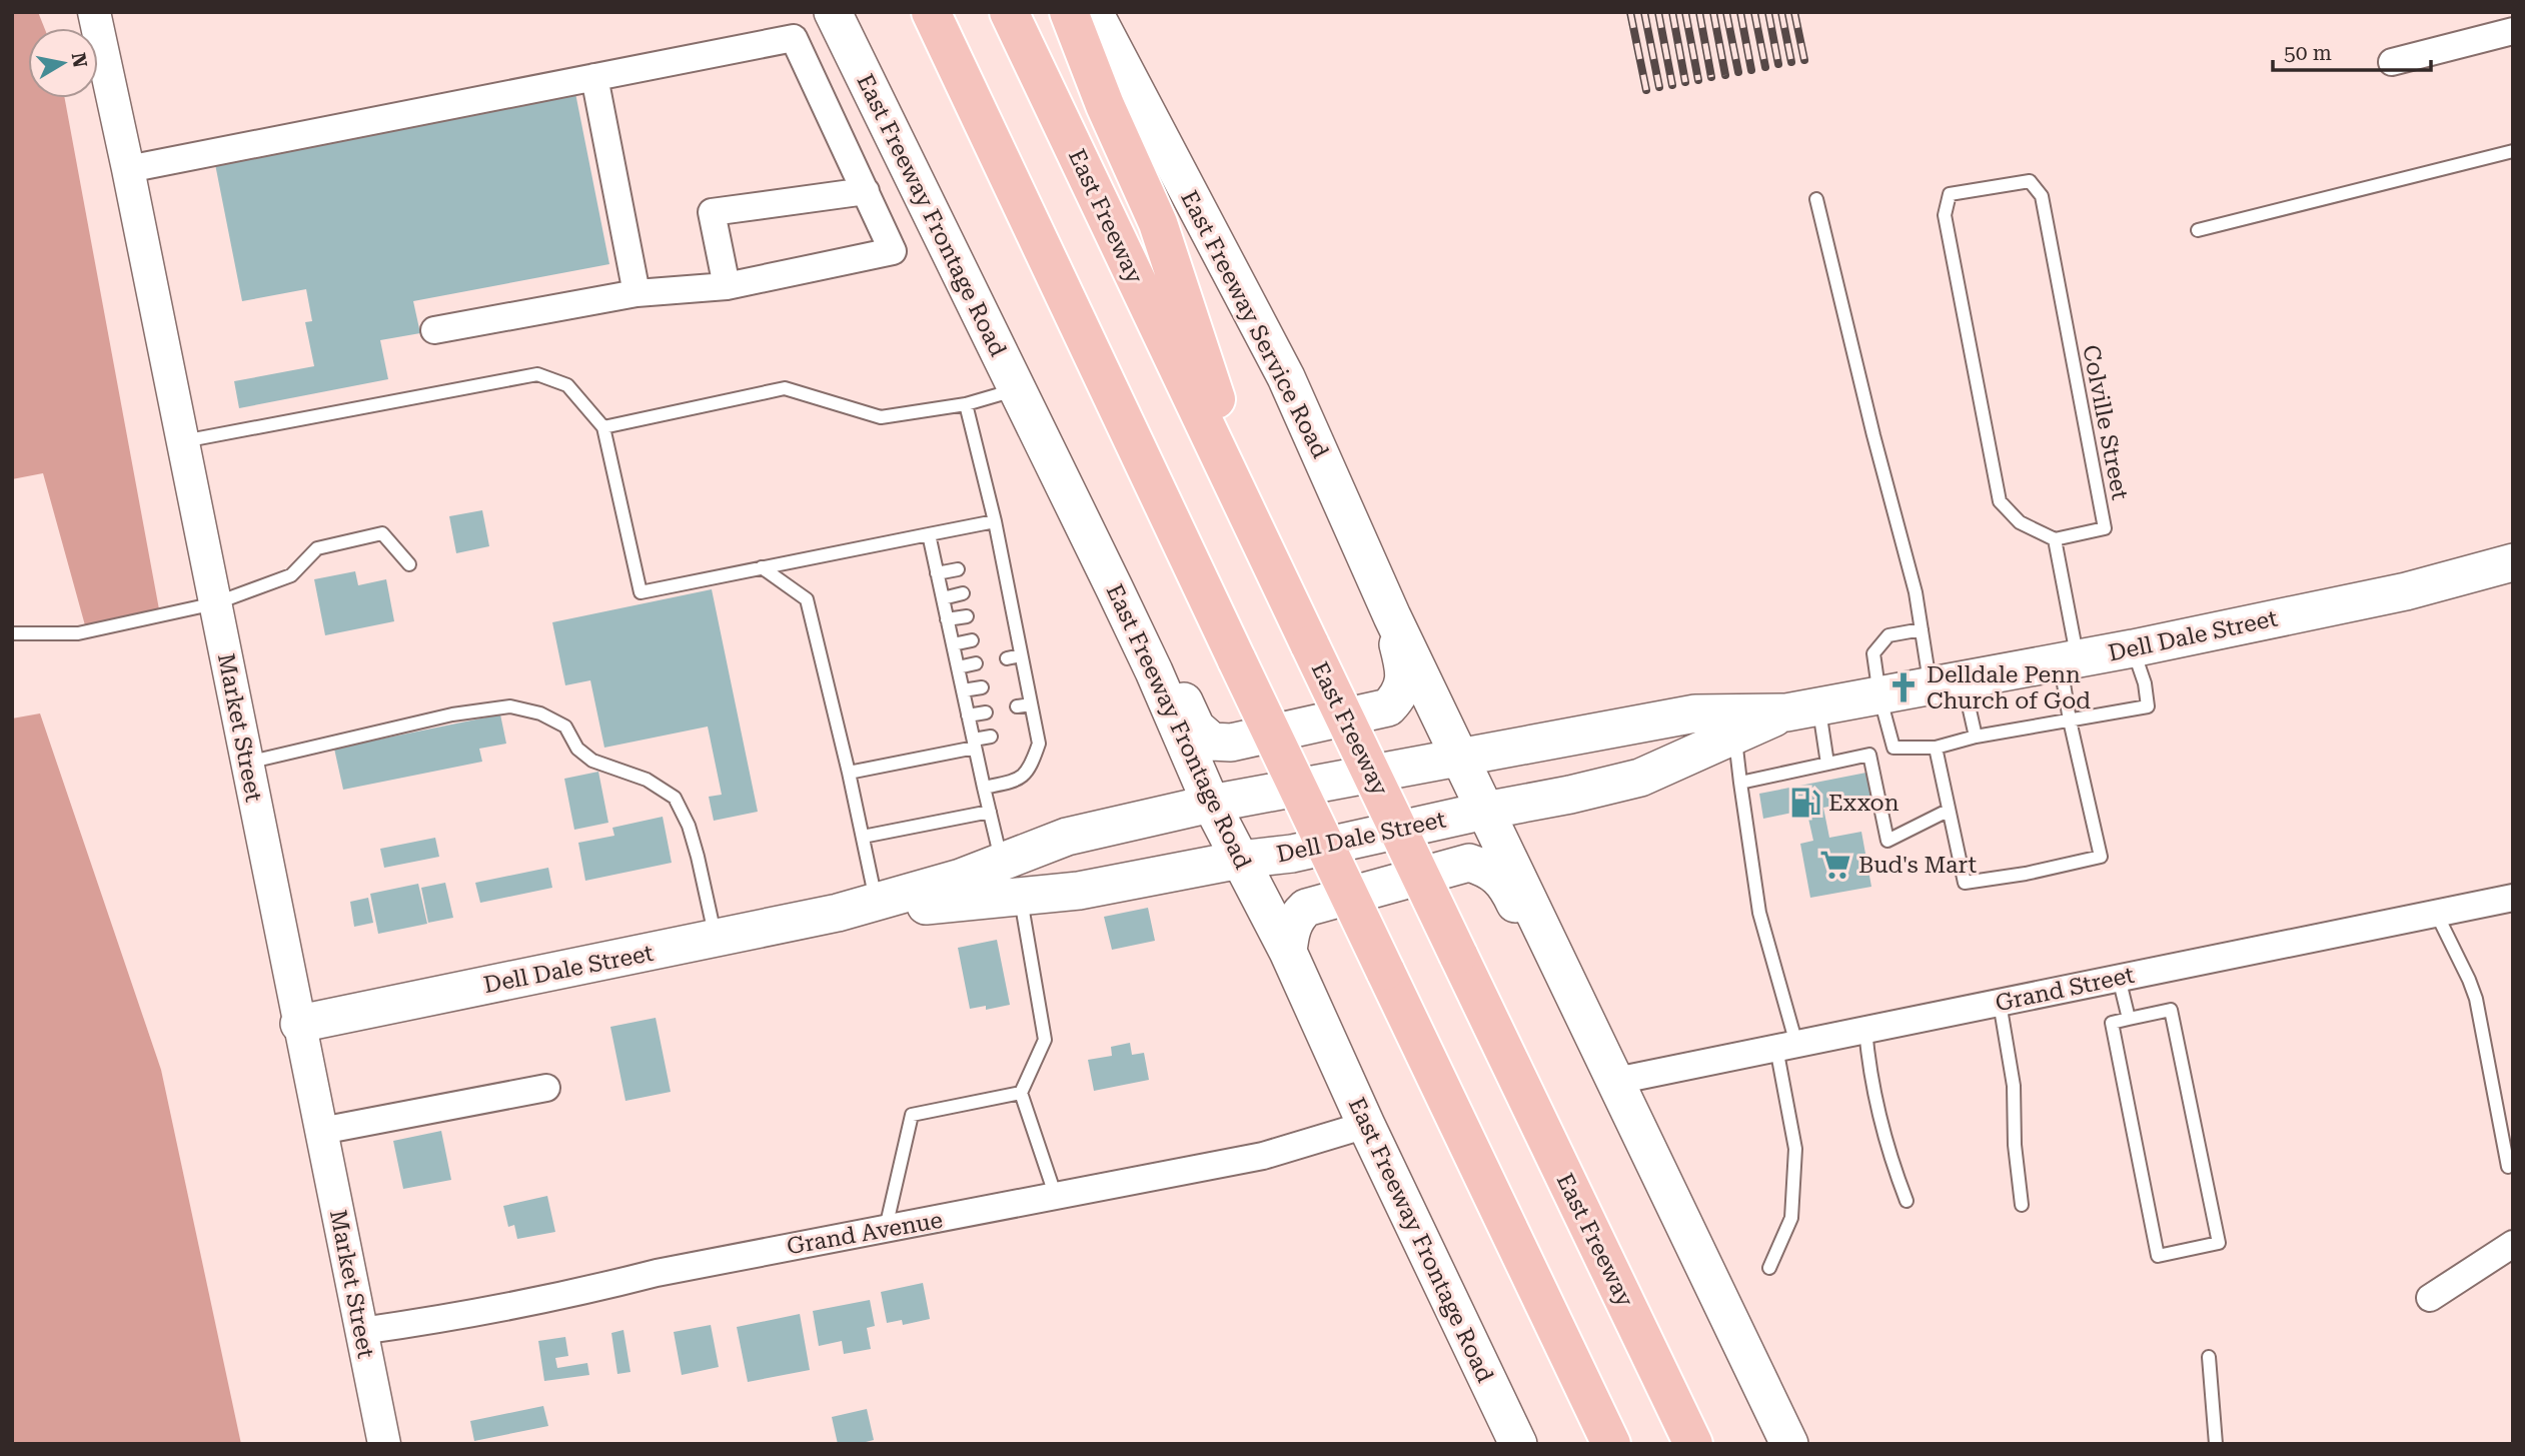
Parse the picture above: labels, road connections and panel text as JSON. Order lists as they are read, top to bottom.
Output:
{
  "streets": {
    "highway": ["East Freeway"],
    "main road": ["East Freeway Frontage Road", "East Freeway Service Road", "Dell Dale Street"],
    "street": ["Market Street", "Grand Street", "Grand Avenue"],
    "lane": ["Colville Street"]
  },
  "crossings": [
    ["East Freeway Frontage Road", "Dell Dale Street"],
    ["East Freeway Frontage Road", "Grand Avenue"],
    ["East Freeway Service Road", "Dell Dale Street"],
    ["Dell Dale Street", "Market Street"],
    ["Market Street", "Grand Avenue"]
  ],
  "places": {
    "church": ["Delldale Penn Church of God"],
    "fuel station": ["Exxon"],
    "supermarket": ["Bud's Mart"]
  },
  "scale_bar": "50 m",
  "north": "right"
}
